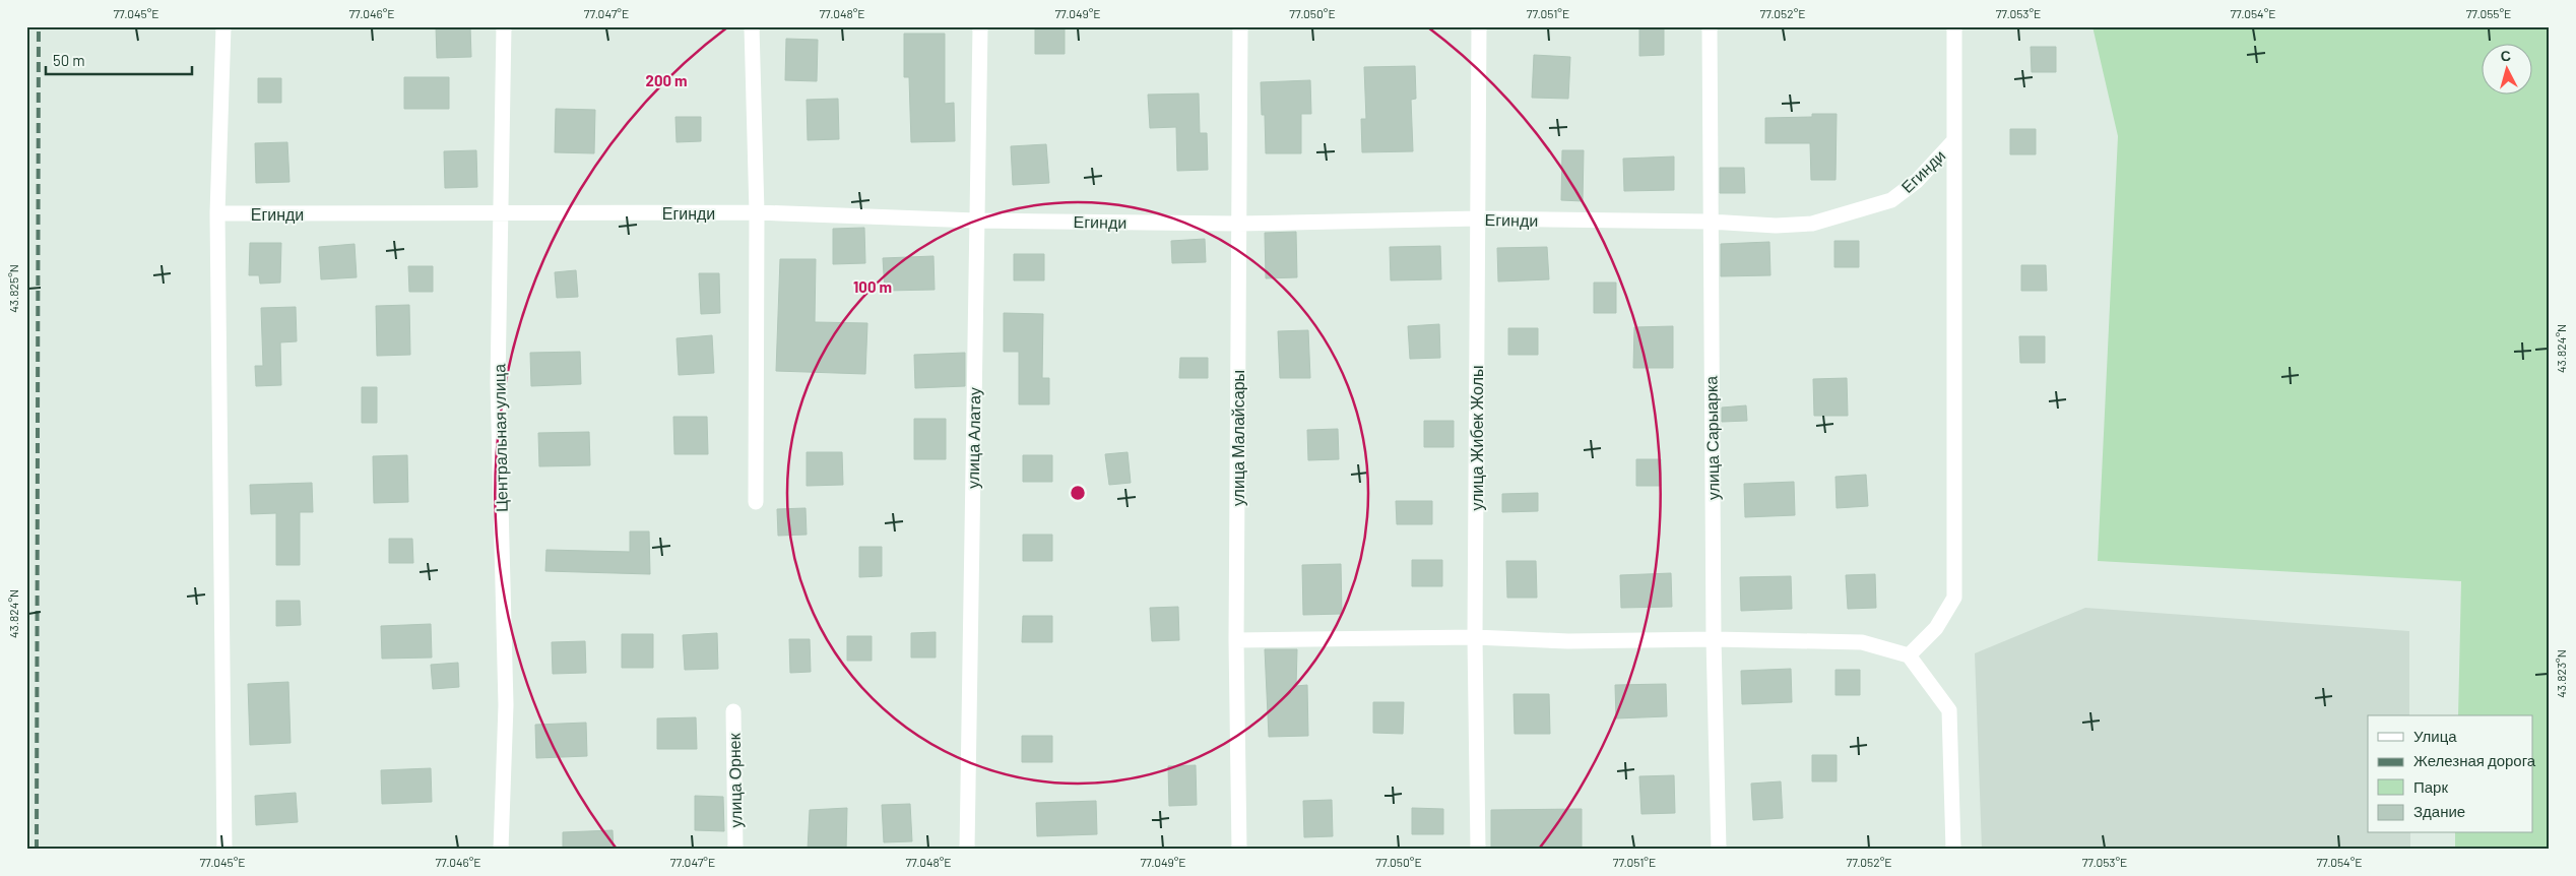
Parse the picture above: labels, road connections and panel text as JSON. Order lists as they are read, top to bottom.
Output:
{
  "streets": {
    "street": [
      "Егинди",
      "Центральная улица",
      "улица Алатау",
      "улица Малайсары",
      "улица Жибек Жолы",
      "улица Сарыарка",
      "улица Орнек"
    ]
  },
  "crossings": [
    ["Егинди", "Центральная улица"],
    ["Егинди", "улица Алатау"],
    ["Егинди", "улица Малайсары"],
    ["Егинди", "улица Жибек Жолы"],
    ["Егинди", "улица Сарыарка"]
  ],
  "legend": [
    "Улица",
    "Железная дорога",
    "Парк",
    "Здание"
  ],
  "scale_bar": "50 m",
  "north": "top",
  "coordinates": [
    "77.045°E",
    "77.046°E",
    "77.047°E",
    "77.048°E",
    "77.049°E",
    "77.050°E",
    "77.051°E",
    "77.052°E",
    "77.053°E",
    "77.054°E",
    "77.055°E",
    "43.825°N",
    "43.824°N",
    "43.823°N"
  ],
  "rings": ["200 m", "100 m"]
}
